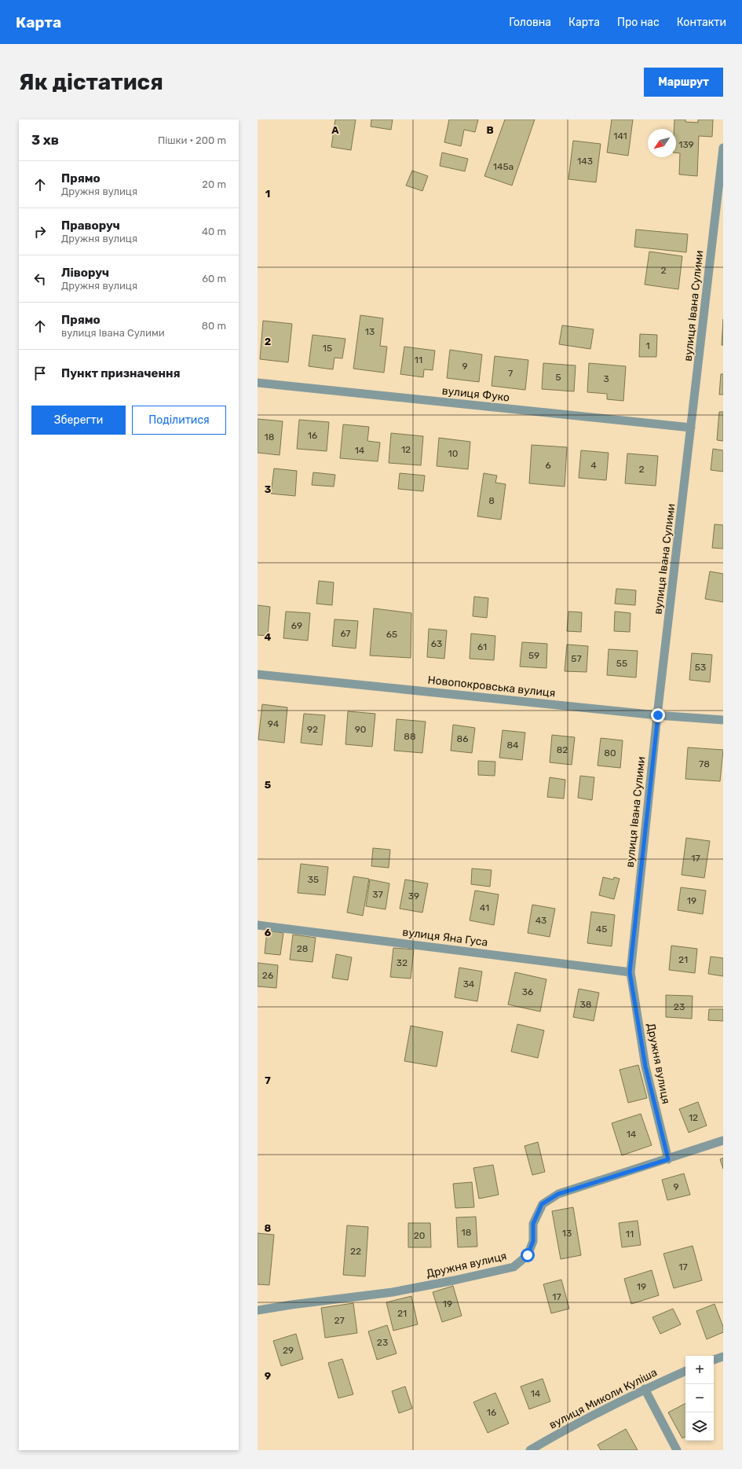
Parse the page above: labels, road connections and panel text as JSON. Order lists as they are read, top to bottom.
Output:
{
  "streets": {
    "street": [
      "вулиця Івана Сулими",
      "вулиця Фуко",
      "Новопокровська вулиця",
      "вулиця Яна Гуса",
      "Дружня вулиця",
      "вулиця Миколи Куліша"
    ]
  },
  "crossings": [
    ["вулиця Івана Сулими", "вулиця Фуко"],
    ["вулиця Івана Сулими", "Новопокровська вулиця"],
    ["вулиця Івана Сулими", "вулиця Яна Гуса"],
    ["вулиця Івана Сулими", "Дружня вулиця"],
    ["вулиця Яна Гуса", "Дружня вулиця"]
  ],
  "house_numbers": [
    "141",
    "139",
    "143",
    "145а",
    "2",
    "13",
    "1",
    "15",
    "11",
    "9",
    "7",
    "5",
    "3",
    "16",
    "18",
    "12",
    "14",
    "10",
    "6",
    "4",
    "2",
    "8",
    "69",
    "67",
    "65",
    "63",
    "61",
    "59",
    "57",
    "55",
    "53",
    "94",
    "92",
    "90",
    "88",
    "86",
    "84",
    "82",
    "80",
    "78",
    "17",
    "35",
    "37",
    "39",
    "19",
    "41",
    "43",
    "45",
    "28",
    "21",
    "32",
    "26",
    "34",
    "36",
    "38",
    "23",
    "12",
    "14",
    "9",
    "18",
    "13",
    "11",
    "20",
    "22",
    "17",
    "19",
    "17",
    "19",
    "21",
    "27",
    "23",
    "29",
    "14",
    "16"
  ],
  "north": "bottom left",
  "page": {
    "header": "Карта",
    "nav": [
      "Головна",
      "Карта",
      "Про нас",
      "Контакти"
    ],
    "buttons": [
      "Маршрут",
      ["Зберегти", "Поділитися"]
    ],
    "title": "Як дістатися",
    "heading": ["3 хв", "Пішки · 200 m"],
    "list": [
      ["Прямо", "Дружня вулиця", "20 m"],
      ["Праворуч", "Дружня вулиця", "40 m"],
      ["Ліворуч", "Дружня вулиця", "60 m"],
      ["Прямо", "вулиця Івана Сулими", "80 m"],
      "Пункт призначення"
    ],
    "map_buttons": ["+", "−"]
  },
  "grid": {
    "columns": ["A", "B"],
    "rows": [
      "1",
      "2",
      "3",
      "4",
      "5",
      "6",
      "7",
      "8",
      "9"
    ]
  }
}
